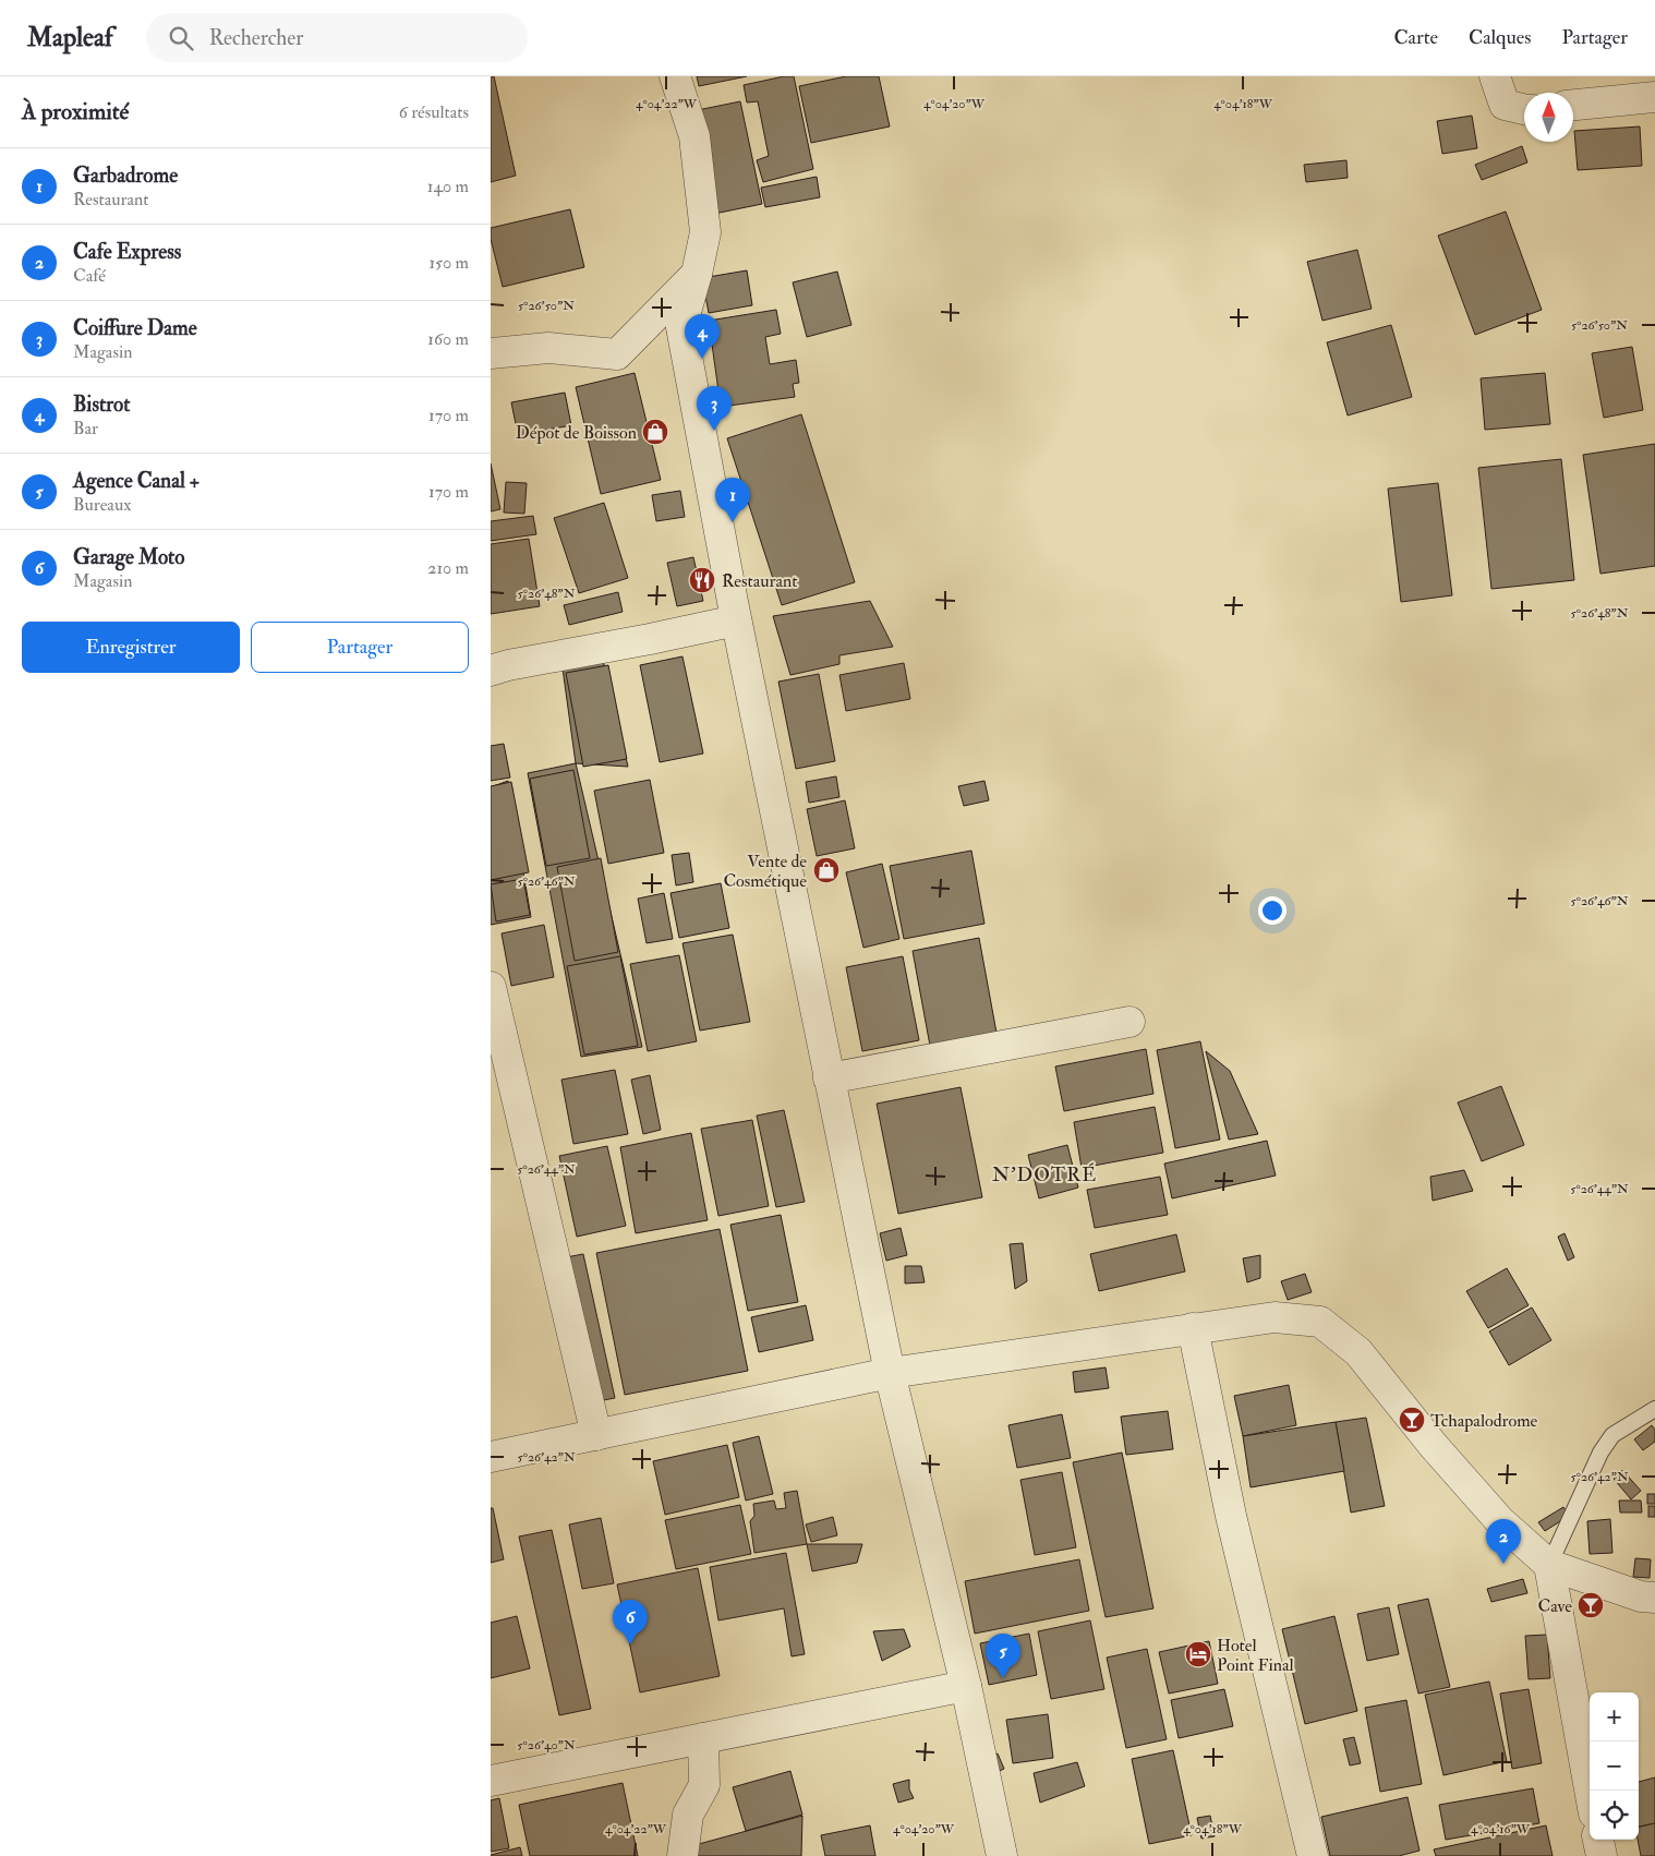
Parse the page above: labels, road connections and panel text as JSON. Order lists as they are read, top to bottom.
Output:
{
  "districts": ["N’DOTRÉ"],
  "places": {
    "shop": ["Dépot de Boisson", "Vente de Cosmétique"],
    "restaurant": ["Restaurant"],
    "bar": ["Tchapalodrome", "Cave"],
    "hotel": ["Hotel Point Final"]
  },
  "north": "top",
  "page": {
    "header": "Mapleaf",
    "search": "Rechercher",
    "nav": ["Carte", "Calques", "Partager"],
    "heading": ["À proximité", "6 résultats"],
    "list": [
      {
        "mark": "1",
        "name": "Garbadrome",
        "note": "Restaurant",
        "value": "140 m"
      },
      {
        "mark": "2",
        "name": "Cafe Express",
        "note": "Café",
        "value": "150 m"
      },
      {
        "mark": "3",
        "name": "Coiffure Dame",
        "note": "Magasin",
        "value": "160 m"
      },
      {
        "mark": "4",
        "name": "Bistrot",
        "note": "Bar",
        "value": "170 m"
      },
      {
        "mark": "5",
        "name": "Agence Canal +",
        "note": "Bureaux",
        "value": "170 m"
      },
      {
        "mark": "6",
        "name": "Garage Moto",
        "note": "Magasin",
        "value": "210 m"
      }
    ],
    "pins": [
      "4",
      "3",
      "1",
      "2",
      "6",
      "5"
    ],
    "buttons": ["Enregistrer", "Partager"],
    "map_buttons": ["+", "−"]
  },
  "coordinates": [
    "4°04'22\"W",
    "4°04'20\"W",
    "4°04'18\"W",
    "5°26'50\"N",
    "5°26'48\"N",
    "5°26'46\"N",
    "5°26'44\"N",
    "5°26'42\"N",
    "5°26'40\"N",
    "4°04'16\"W"
  ]
}
